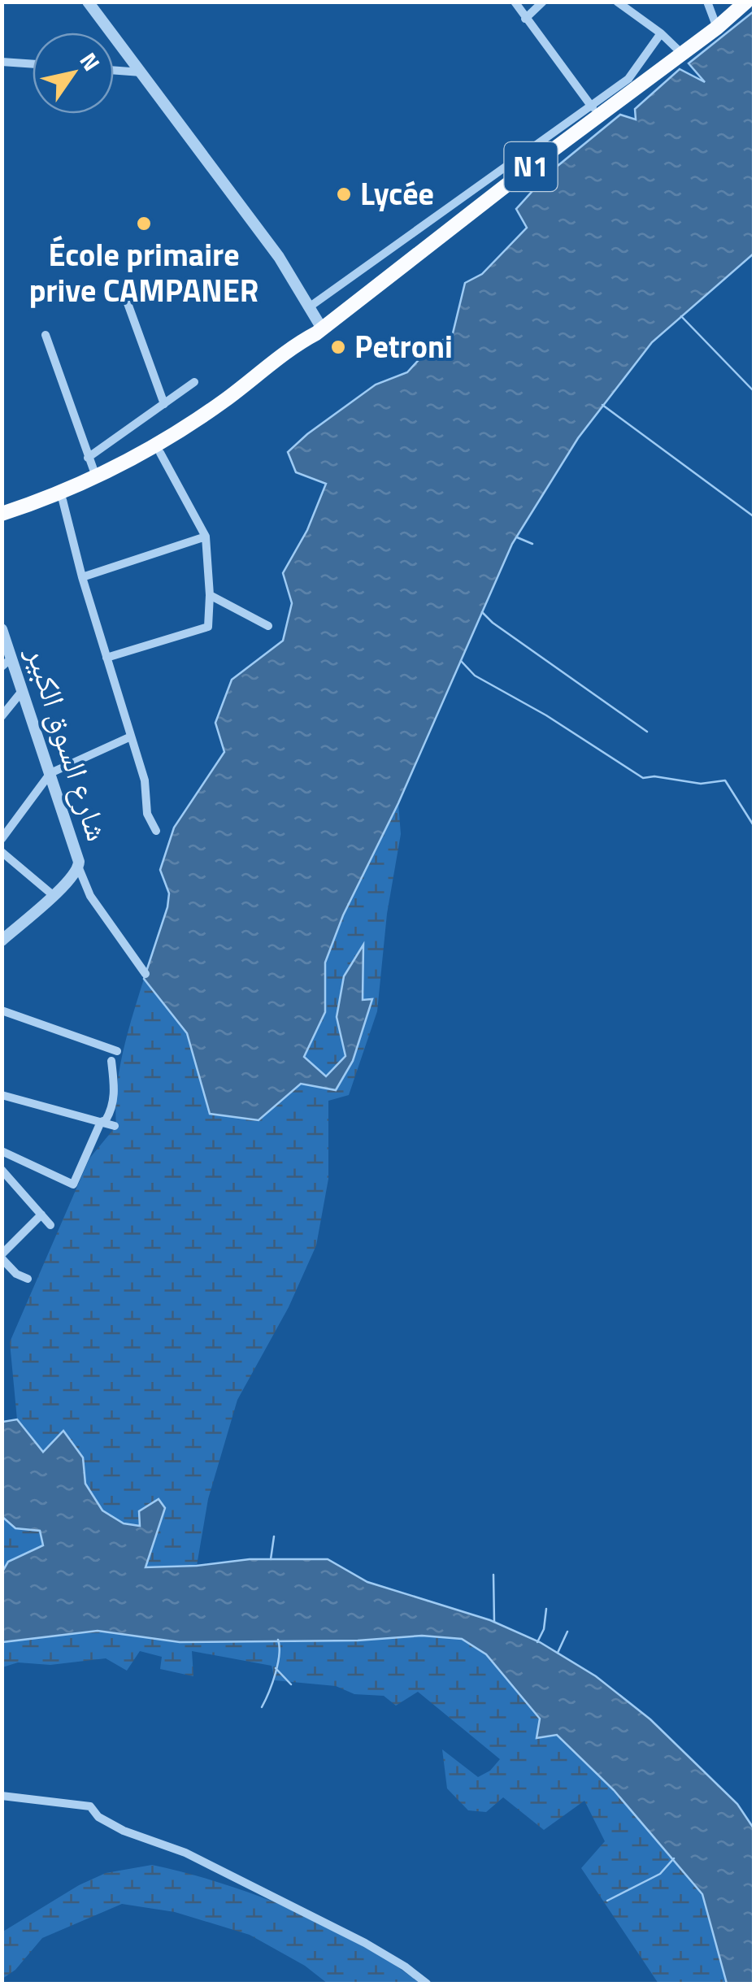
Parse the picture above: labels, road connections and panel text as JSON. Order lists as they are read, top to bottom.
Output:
{
  "streets": {
    "highway": ["N1"],
    "street": ["شارع السوق الكبير"]
  },
  "places": ["Lycée", "École primaire prive CAMPANER", "Petroni"],
  "north": "top right"
}
